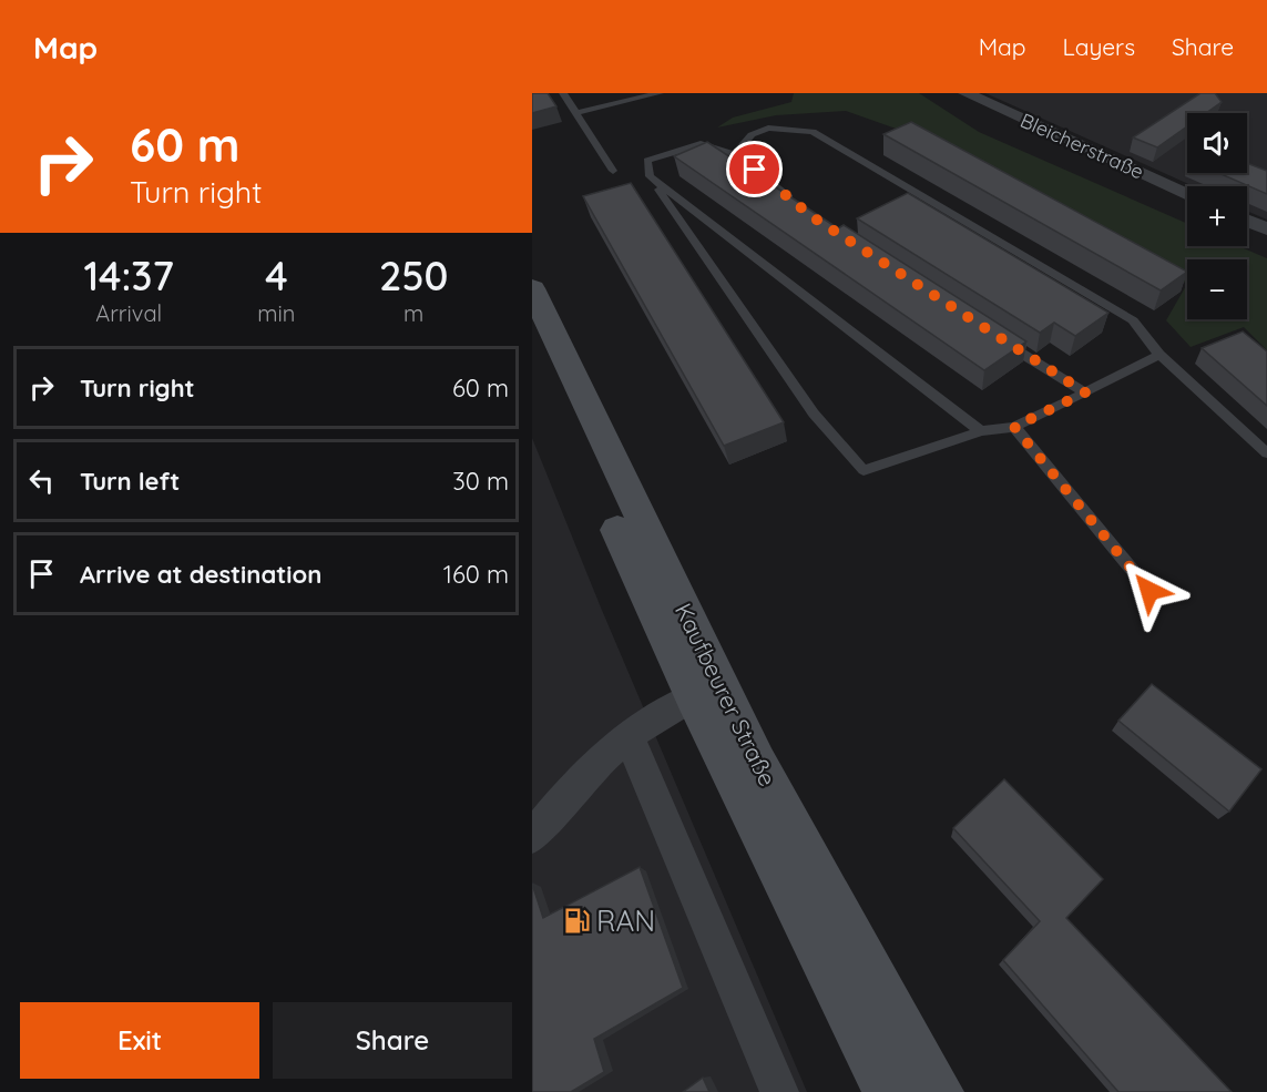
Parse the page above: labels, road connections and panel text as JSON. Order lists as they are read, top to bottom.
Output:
{
  "streets": {
    "main road": ["Kaufbeurer Straße"],
    "street": ["Bleicherstraße"]
  },
  "places": {
    "fuel station": ["RAN"]
  },
  "page": {
    "header": "Map",
    "nav": ["Map", "Layers", "Share"],
    "turn": ["60 m", "Turn right"],
    "map_buttons": ["+", "−"],
    "eta": [
      "14:37",
      "Arrival",
      "4",
      "min",
      "250",
      "m"
    ],
    "list": [
      {
        "name": "Turn right",
        "value": "60 m"
      },
      {
        "name": "Turn left",
        "value": "30 m"
      },
      {
        "name": "Arrive at destination",
        "value": "160 m"
      }
    ],
    "buttons": ["Exit", "Share"]
  }
}
